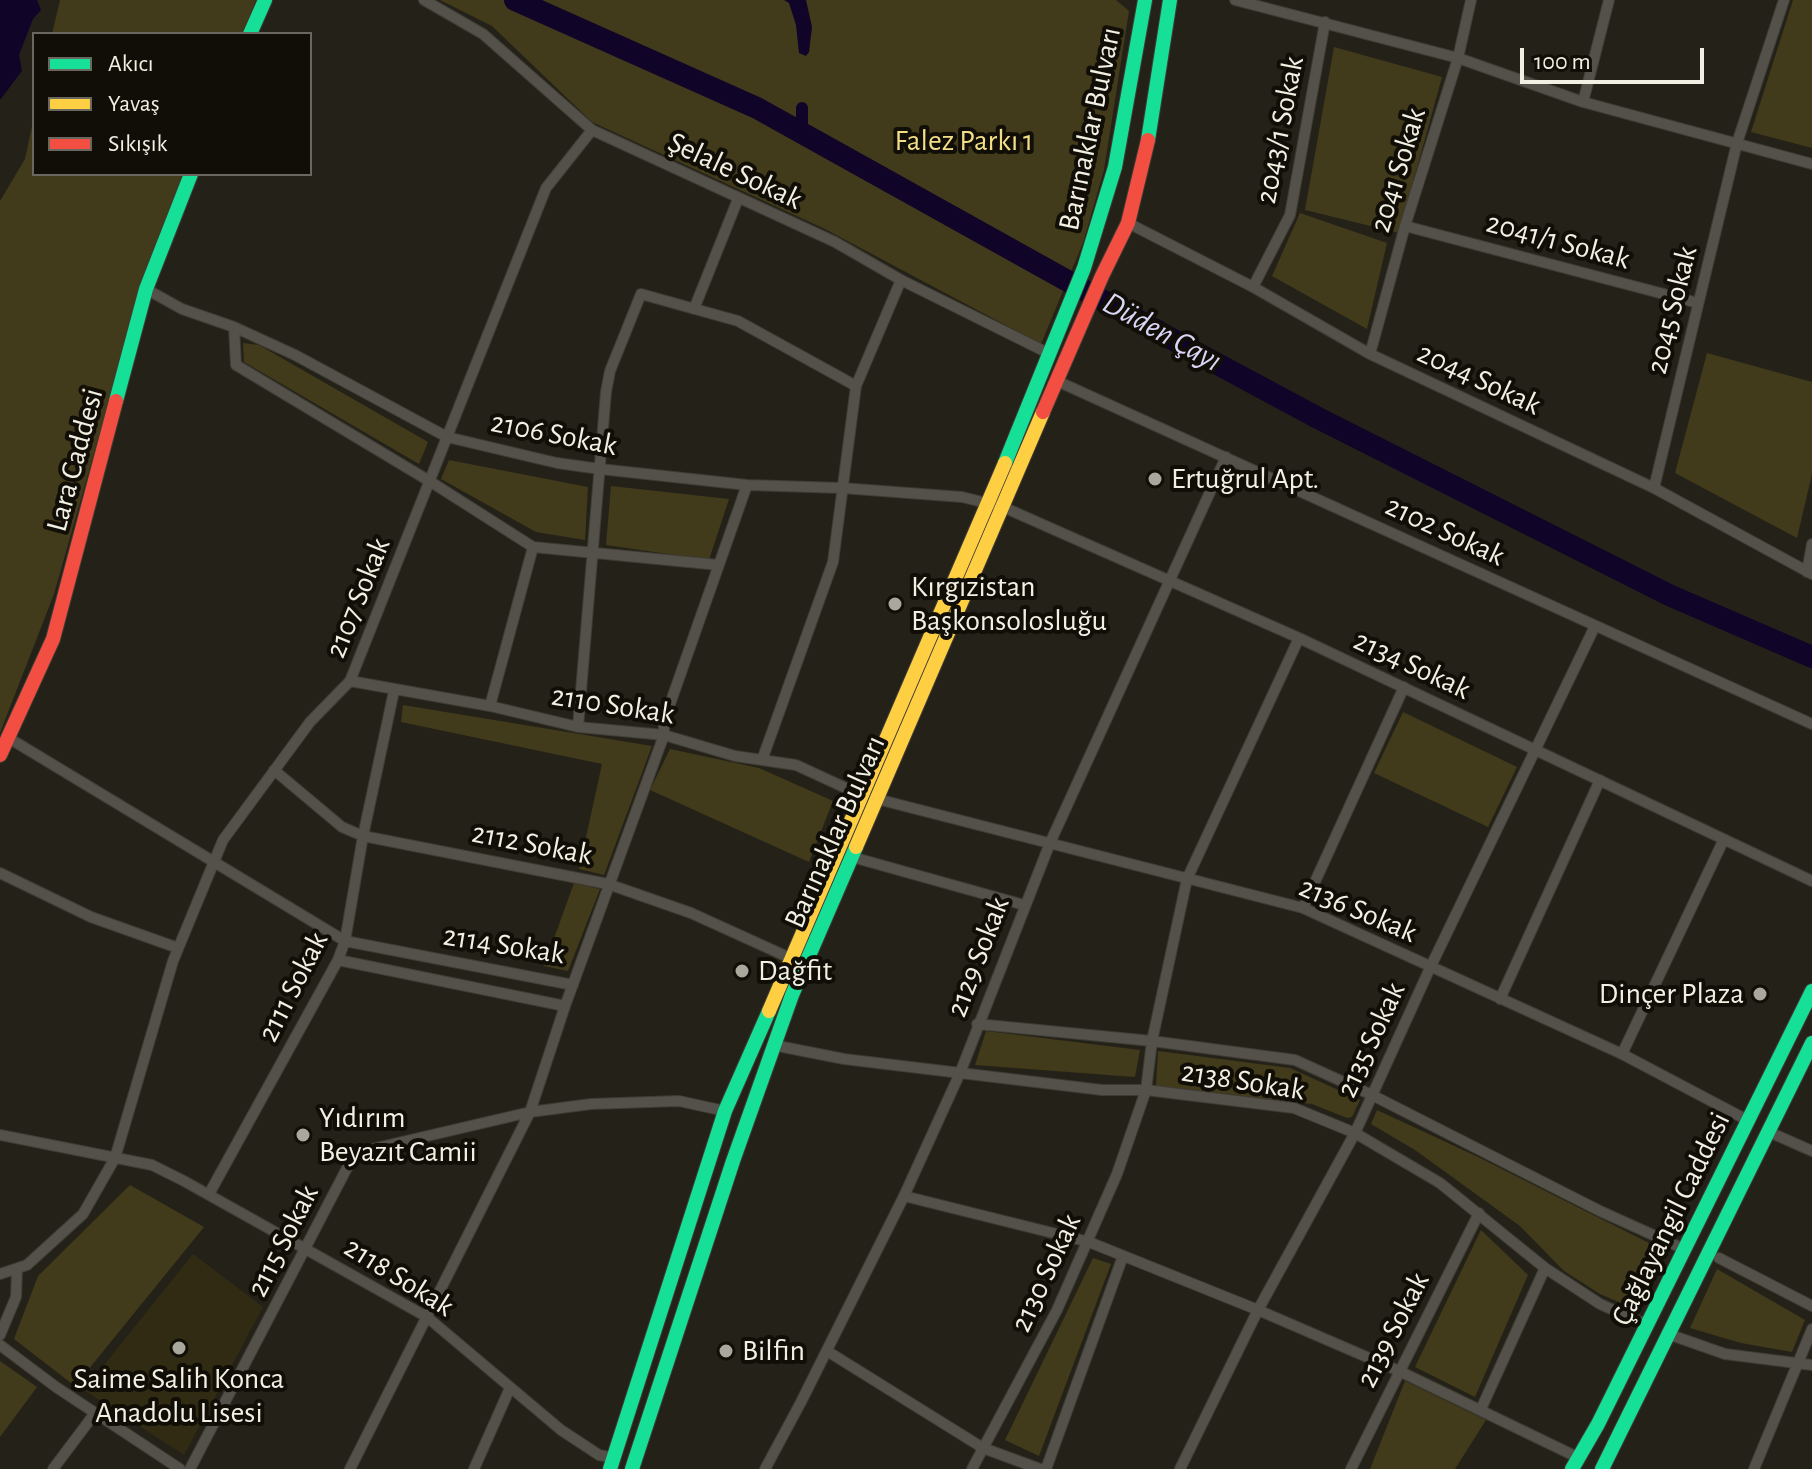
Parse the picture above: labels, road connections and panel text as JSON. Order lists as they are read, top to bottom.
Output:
{
  "streets": {
    "main road": ["Barınaklar Bulvarı", "Lara Caddesi", "Çağlayangil Caddesi"],
    "street": [
      "2043/1 Sokak",
      "2041 Sokak",
      "Şelale Sokak",
      "2041/1 Sokak",
      "2045 Sokak",
      "2044 Sokak",
      "2106 Sokak",
      "2102 Sokak",
      "2107 Sokak",
      "2134 Sokak",
      "2110 Sokak",
      "2112 Sokak",
      "2136 Sokak",
      "2114 Sokak",
      "2129 Sokak",
      "2111 Sokak",
      "2135 Sokak",
      "2138 Sokak",
      "2115 Sokak",
      "2130 Sokak",
      "2118 Sokak",
      "2139 Sokak"
    ]
  },
  "crossings": [
    ["Barınaklar Bulvarı", "Şelale Sokak"],
    ["Barınaklar Bulvarı", "2044 Sokak"],
    ["Barınaklar Bulvarı", "2106 Sokak"],
    ["Barınaklar Bulvarı", "2102 Sokak"],
    ["Barınaklar Bulvarı", "2134 Sokak"],
    ["Barınaklar Bulvarı", "2110 Sokak"],
    ["Barınaklar Bulvarı", "2112 Sokak"],
    ["Barınaklar Bulvarı", "2136 Sokak"],
    ["Barınaklar Bulvarı", "2138 Sokak"],
    ["Barınaklar Bulvarı", "2115 Sokak"],
    ["Barınaklar Bulvarı", "2118 Sokak"],
    ["2043/1 Sokak", "2044 Sokak"],
    ["2041 Sokak", "2041/1 Sokak"],
    ["2041 Sokak", "2044 Sokak"],
    ["Şelale Sokak", "2107 Sokak"],
    ["2041/1 Sokak", "2045 Sokak"],
    ["2045 Sokak", "2044 Sokak"],
    ["2106 Sokak", "Lara Caddesi"],
    ["2106 Sokak", "2107 Sokak"],
    ["2106 Sokak", "2134 Sokak"],
    ["2106 Sokak", "2114 Sokak"],
    ["Lara Caddesi", "2114 Sokak"],
    ["2102 Sokak", "2129 Sokak"],
    ["2102 Sokak", "2135 Sokak"],
    ["2107 Sokak", "2110 Sokak"],
    ["2107 Sokak", "2112 Sokak"],
    ["2107 Sokak", "2114 Sokak"],
    ["2107 Sokak", "2118 Sokak"],
    ["2134 Sokak", "2129 Sokak"],
    ["2134 Sokak", "2135 Sokak"],
    ["2134 Sokak", "2130 Sokak"],
    ["2110 Sokak", "2114 Sokak"],
    ["2110 Sokak", "2111 Sokak"],
    ["2112 Sokak", "2114 Sokak"],
    ["2112 Sokak", "2111 Sokak"],
    ["2136 Sokak", "2129 Sokak"],
    ["2136 Sokak", "2135 Sokak"],
    ["2136 Sokak", "Çağlayangil Caddesi"],
    ["2136 Sokak", "2130 Sokak"],
    ["2114 Sokak", "2111 Sokak"],
    ["2129 Sokak", "2138 Sokak"],
    ["2111 Sokak", "2118 Sokak"],
    ["2135 Sokak", "2138 Sokak"],
    ["2138 Sokak", "Çağlayangil Caddesi"],
    ["2138 Sokak", "2130 Sokak"],
    ["2138 Sokak", "2139 Sokak"],
    ["2115 Sokak", "2118 Sokak"]
  ],
  "water": ["Düden Çayı"],
  "parks": ["Falez Parkı 1"],
  "places": [
    "Ertuğrul Apt.",
    "Kırgızistan Başkonsolosluğu",
    "Dağfit",
    "Dinçer Plaza",
    "Yıdırım Beyazıt Camii",
    "Saime Salih Konca Anadolu Lisesi",
    "Bilfin"
  ],
  "legend": ["Akıcı", "Yavaş", "Sıkışık"],
  "scale_bar": "100 m"
}
